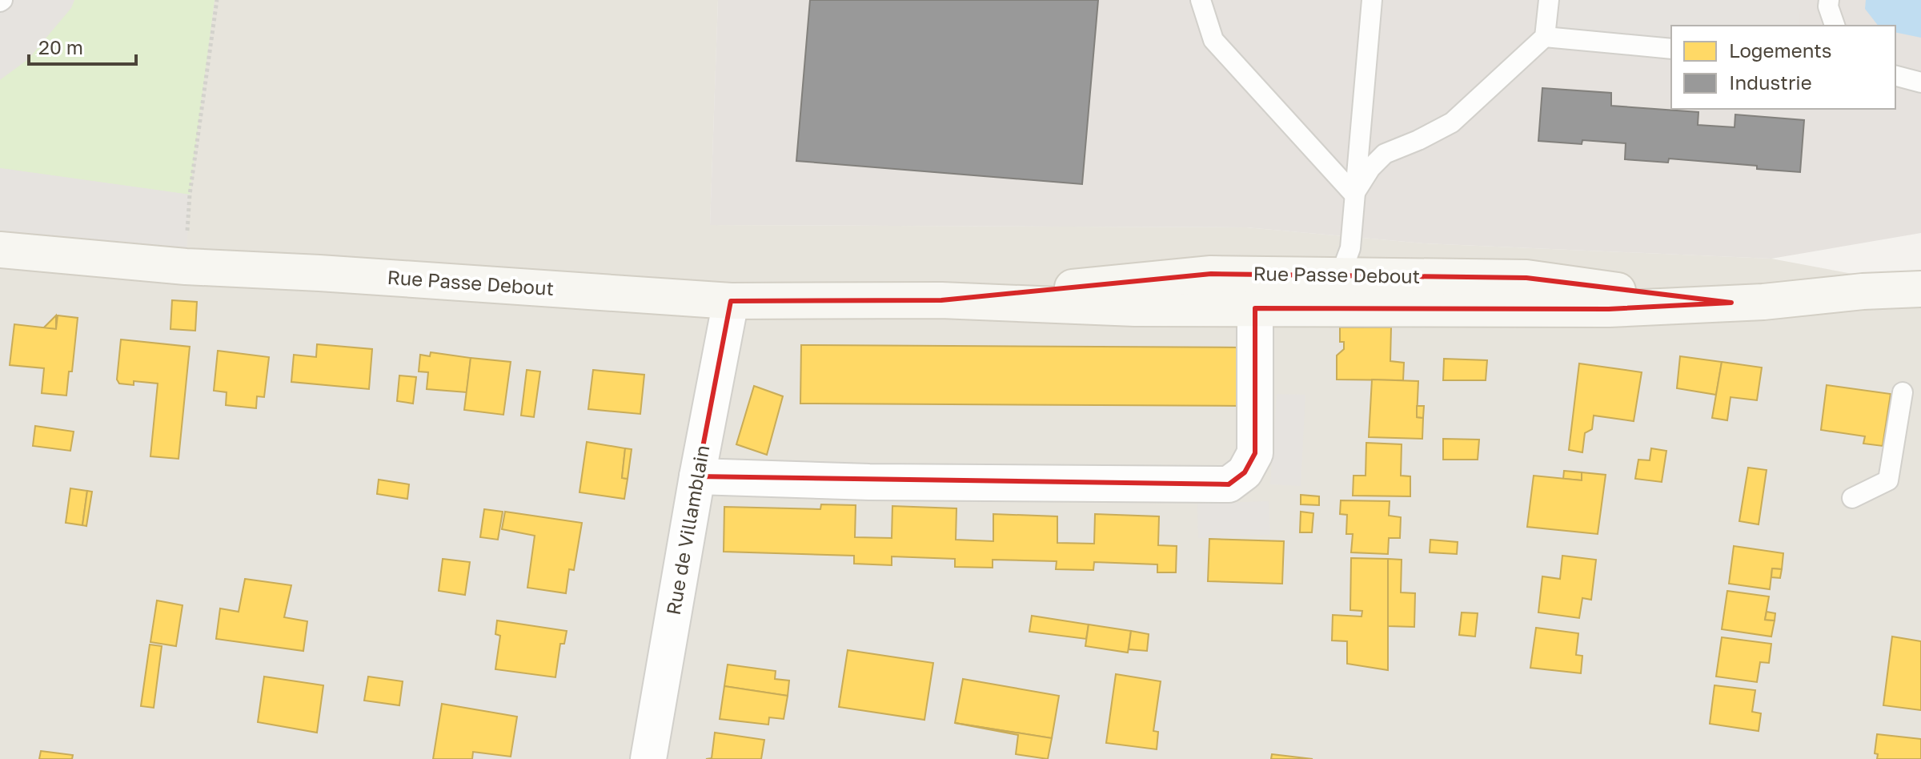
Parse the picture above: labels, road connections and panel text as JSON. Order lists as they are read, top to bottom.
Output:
{
  "streets": {
    "main road": ["Rue Passe Debout"],
    "street": ["Rue de Villamblain"]
  },
  "crossings": [
    ["Rue Passe Debout", "Rue de Villamblain"]
  ],
  "legend": ["Logements", "Industrie"],
  "scale_bar": "20 m"
}
